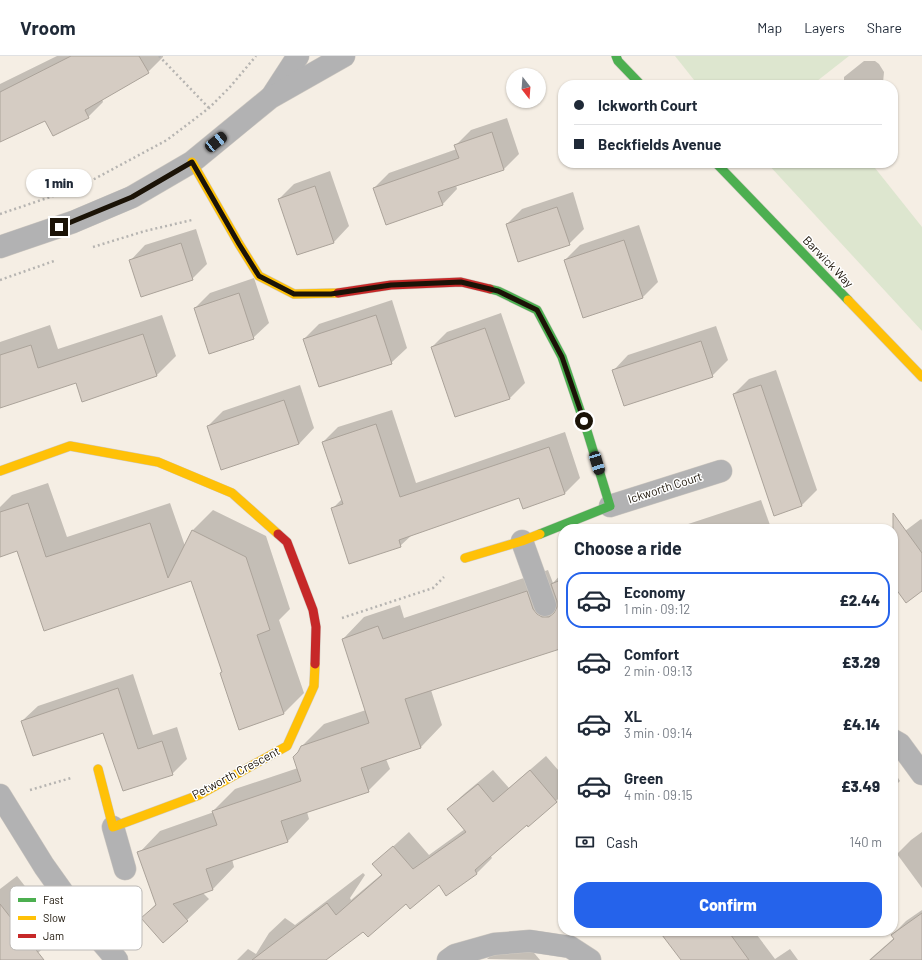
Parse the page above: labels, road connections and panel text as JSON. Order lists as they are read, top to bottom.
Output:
{
  "streets": {
    "street": ["Barwick Way", "Ickworth Court", "Petworth Crescent"]
  },
  "legend": ["Fast", "Slow", "Jam"],
  "north": "bottom",
  "page": {
    "header": "Vroom",
    "nav": ["Map", "Layers", "Share"],
    "banner": ["Ickworth Court", "Beckfields Avenue"],
    "bubble": "1 min",
    "heading": "Choose a ride",
    "list": [
      {
        "name": "Economy",
        "note": "1 min · 09:12",
        "value": "£2.44"
      },
      {
        "name": "Comfort",
        "note": "2 min · 09:13",
        "value": "£3.29"
      },
      {
        "name": "XL",
        "note": "3 min · 09:14",
        "value": "£4.14"
      },
      {
        "name": "Green",
        "note": "4 min · 09:15",
        "value": "£3.49"
      }
    ],
    "pay": ["Cash", "140 m"],
    "buttons": "Confirm"
  }
}
